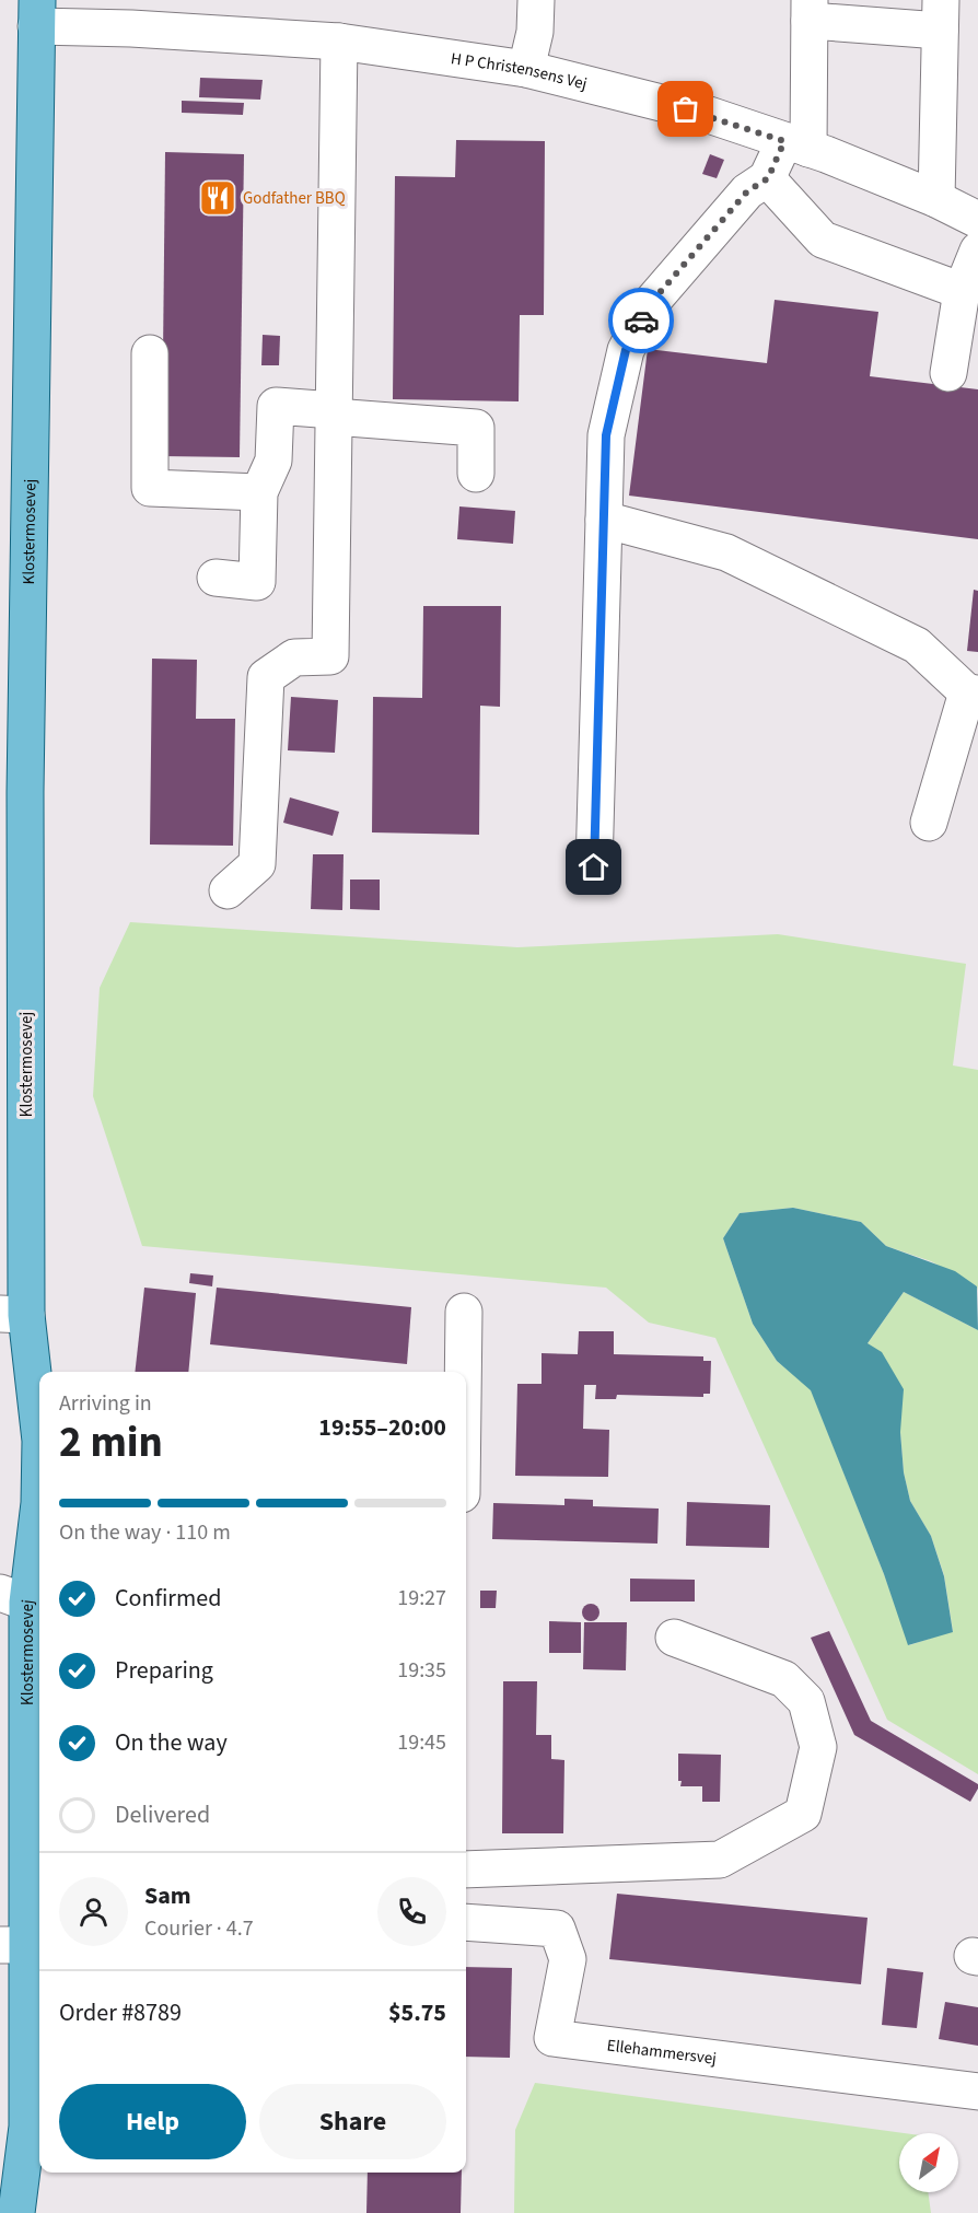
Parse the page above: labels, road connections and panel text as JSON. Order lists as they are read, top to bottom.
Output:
{
  "streets": {
    "main road": ["Klostermosevej"],
    "street": ["H P Christensens Vej", "Ellehammersvej"]
  },
  "crossings": [
    ["H P Christensens Vej", "Klostermosevej"]
  ],
  "places": {
    "restaurant": ["Godfather BBQ"]
  },
  "north": "top right",
  "page": {
    "heading": ["2 min", "Arriving in", "19:55–20:00"],
    "panel": [
      "Sam",
      "Courier · 4.7",
      "Order #8789",
      "$5.75"
    ],
    "bar": "On the way · 110 m",
    "list": [
      ["Confirmed", "19:27"],
      ["Preparing", "19:35"],
      ["On the way", "19:45"],
      "Delivered"
    ],
    "buttons": ["Help", "Share"]
  }
}
